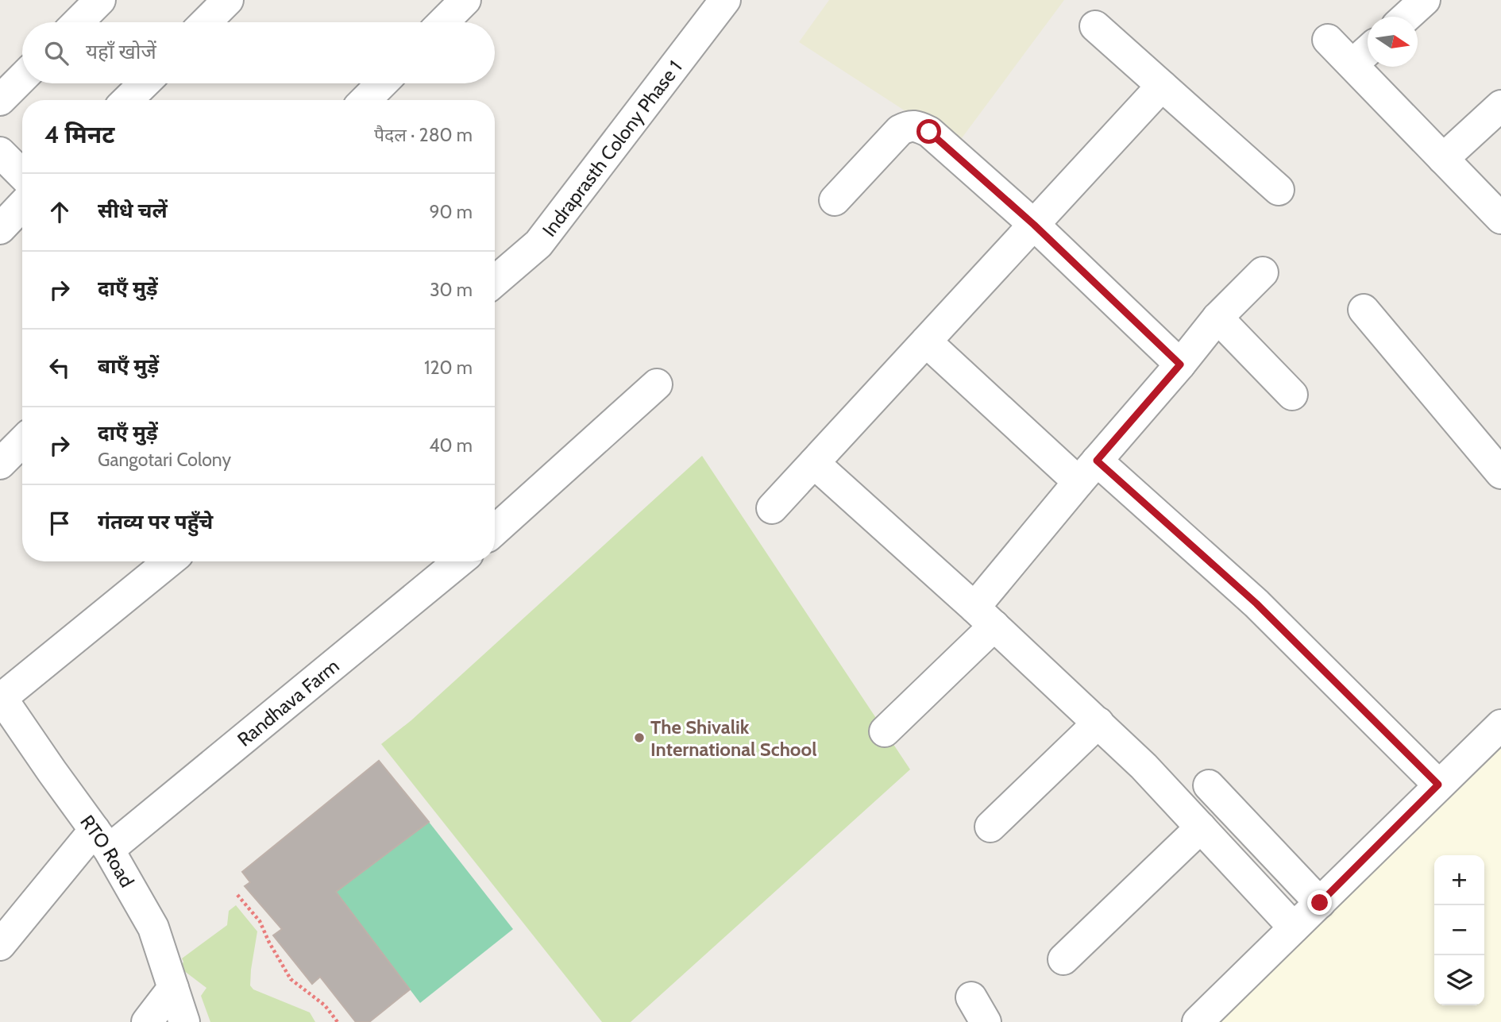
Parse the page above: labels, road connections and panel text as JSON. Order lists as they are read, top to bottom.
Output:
{
  "streets": {
    "street": ["Indraprasth Colony Phase 1", "Randhava Farm", "RTO Road"]
  },
  "crossings": [
    ["Randhava Farm", "RTO Road"]
  ],
  "places": ["The Shivalik International School"],
  "north": "right",
  "page": {
    "search": "यहाँ खोजें",
    "heading": ["4 मिनट", "पैदल · 280 m"],
    "list": [
      ["सीधे चलें", "90 m"],
      ["दाएँ मुड़ें", "30 m"],
      ["बाएँ मुड़ें", "120 m"],
      ["दाएँ मुड़ें", "Gangotari Colony", "40 m"],
      "गंतव्य पर पहुँचे"
    ],
    "map_buttons": ["+", "−"]
  }
}
